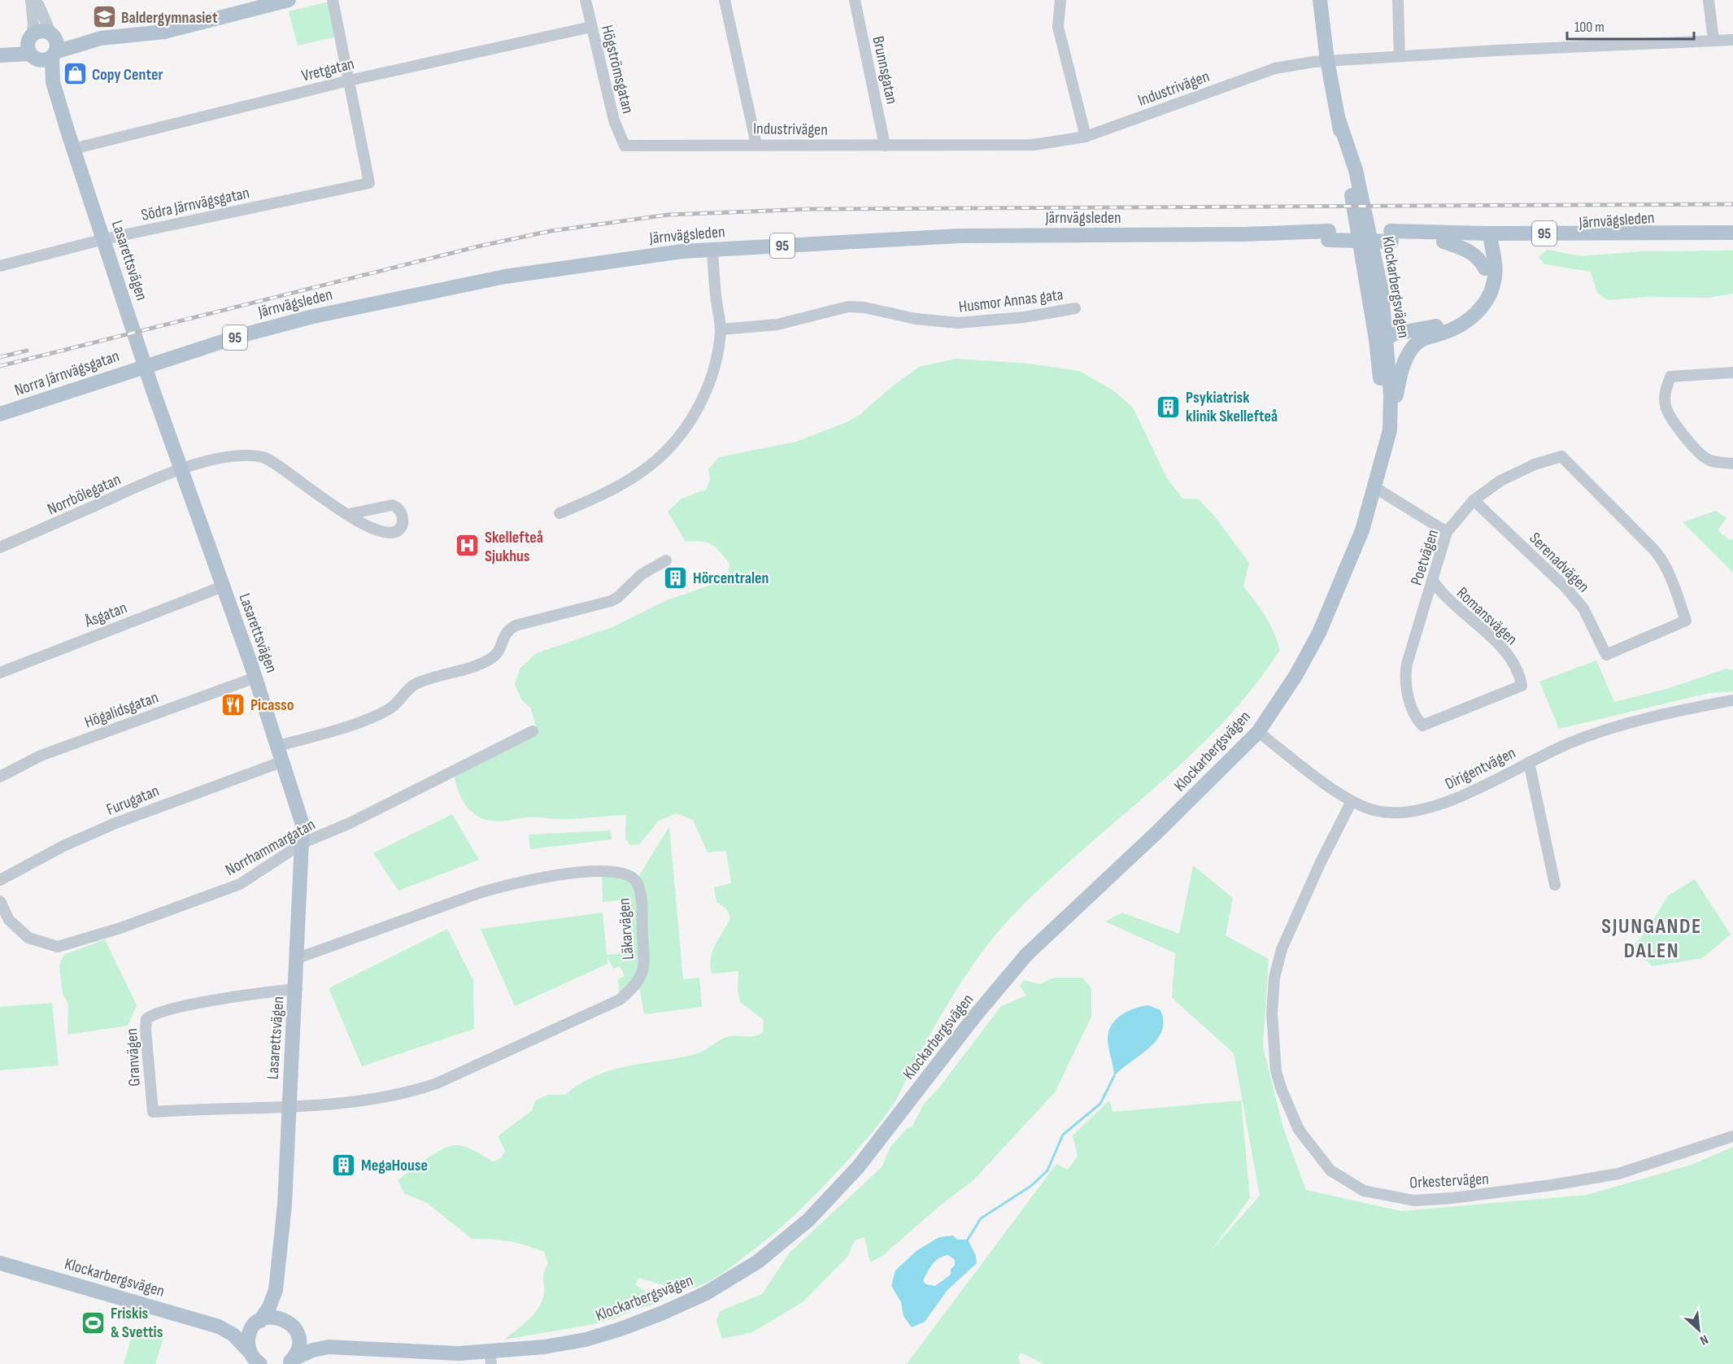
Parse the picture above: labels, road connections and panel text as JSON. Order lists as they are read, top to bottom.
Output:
{
  "streets": {
    "main road": [
      "Järnvägsleden",
      "95",
      "Lasarettsvägen",
      "Klockarbergsvägen",
      "Norra Järnvägsgatan"
    ],
    "street": [
      "Vretgatan",
      "Högströmsgatan",
      "Brunnsgatan",
      "Industrivägen",
      "Södra Järnvägsgatan",
      "Husmor Annas gata",
      "Norrbölegatan",
      "Poetvägen",
      "Serenadvägen",
      "Åsgatan",
      "Romansvägen",
      "Högalidsgatan",
      "Dirigentvägen",
      "Furugatan",
      "Norrhammargatan",
      "Läkarvägen",
      "Granvägen",
      "Orkestervägen"
    ]
  },
  "crossings": [
    ["Vretgatan", "Högströmsgatan"],
    ["Vretgatan", "Södra Järnvägsgatan"],
    ["Vretgatan", "Lasarettsvägen"],
    ["Högströmsgatan", "Industrivägen"],
    ["Brunnsgatan", "Industrivägen"],
    ["Industrivägen", "Klockarbergsvägen"],
    ["Södra Järnvägsgatan", "Lasarettsvägen"],
    ["Järnvägsleden", "Lasarettsvägen"],
    ["Järnvägsleden", "Norra Järnvägsgatan"],
    ["Lasarettsvägen", "Klockarbergsvägen"],
    ["Lasarettsvägen", "Norra Järnvägsgatan"],
    ["Lasarettsvägen", "Norrbölegatan"],
    ["Lasarettsvägen", "Åsgatan"],
    ["Lasarettsvägen", "Högalidsgatan"],
    ["Lasarettsvägen", "Furugatan"],
    ["Lasarettsvägen", "Norrhammargatan"],
    ["Lasarettsvägen", "Läkarvägen"],
    ["Lasarettsvägen", "Granvägen"],
    ["Klockarbergsvägen", "Dirigentvägen"],
    ["Poetvägen", "Serenadvägen"],
    ["Poetvägen", "Romansvägen"],
    ["Dirigentvägen", "Orkestervägen"],
    ["Läkarvägen", "Granvägen"]
  ],
  "districts": ["SJUNGANDE DALEN"],
  "places": {
    "school or university": ["Baldergymnasiet"],
    "shop": ["Copy Center"],
    "building": ["Psykiatrisk klinik Skellefteå", "Hörcentralen", "MegaHouse"],
    "hospital": ["Skellefteå Sjukhus"],
    "restaurant": ["Picasso"],
    "sports": ["Friskis & Svettis"]
  },
  "scale_bar": "100 m",
  "north": "bottom right"
}
